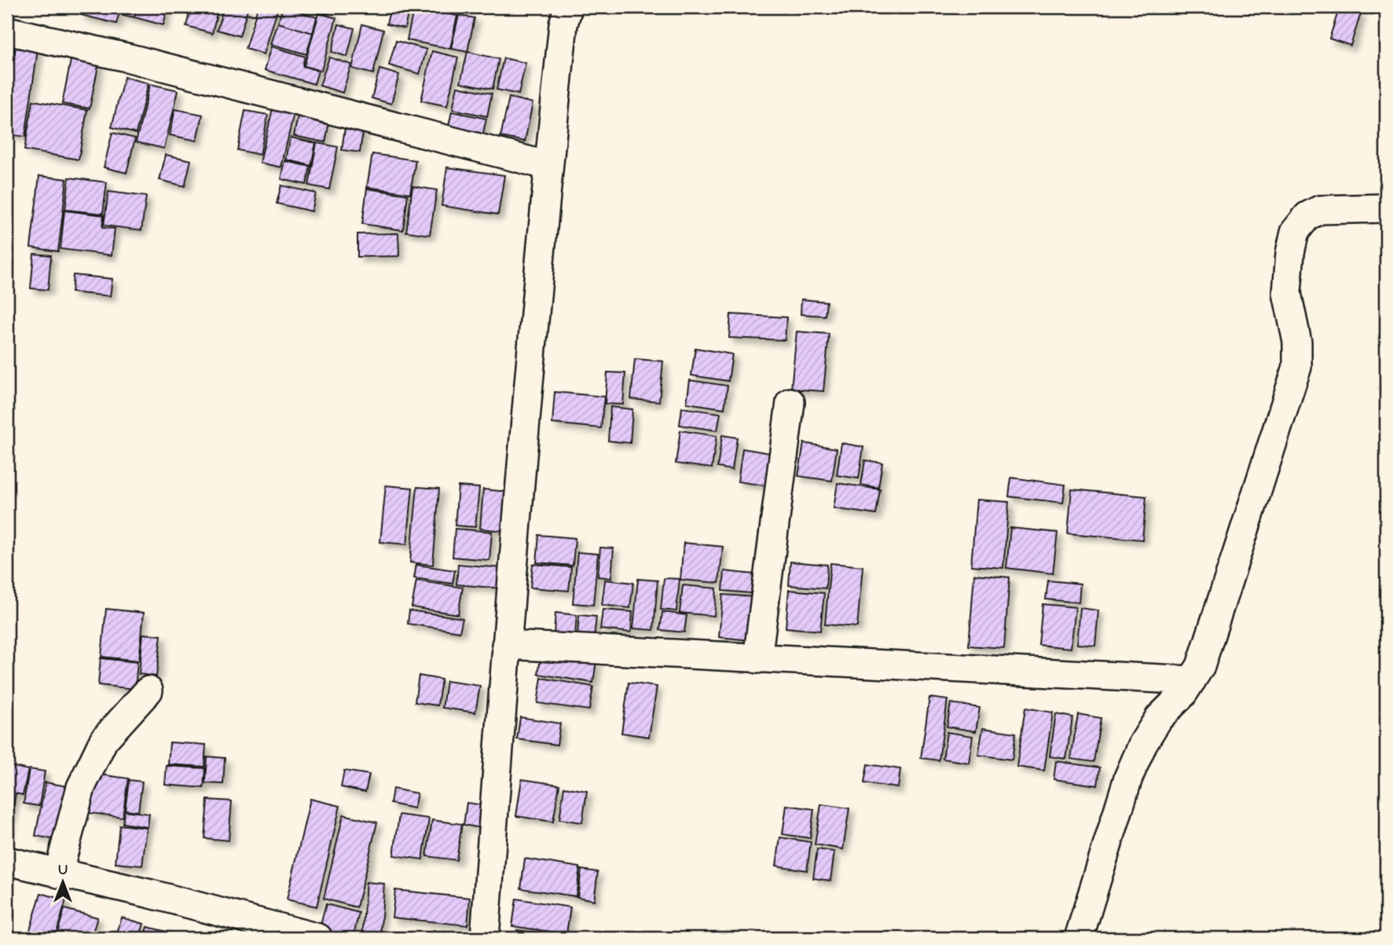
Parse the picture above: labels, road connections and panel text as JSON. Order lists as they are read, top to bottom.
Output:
{
  "north": "top"
}
